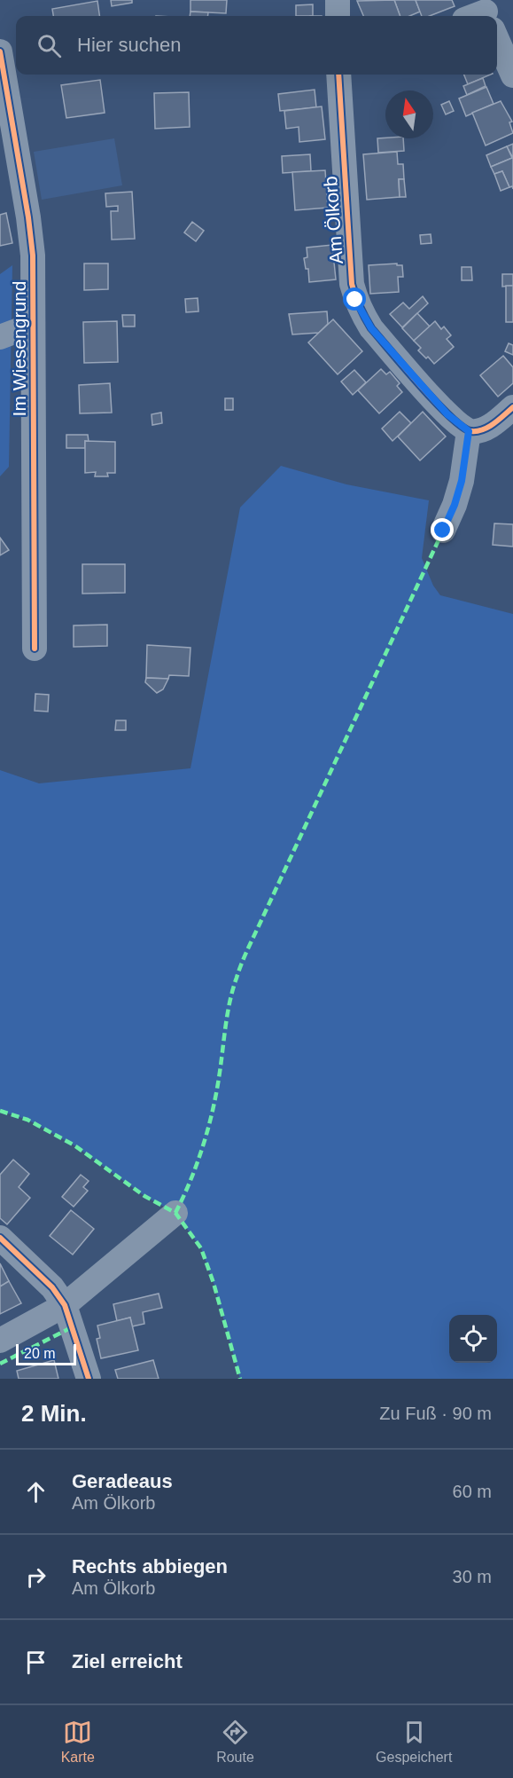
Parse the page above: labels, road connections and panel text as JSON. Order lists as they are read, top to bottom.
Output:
{
  "streets": {
    "street": ["Am Ölkorb", "Im Wiesengrund"]
  },
  "scale_bar": "20 m",
  "north": "top",
  "page": {
    "search": "Hier suchen",
    "scale": "20 m",
    "heading": ["2 Min.", "Zu Fuß · 90 m"],
    "list": [
      ["Geradeaus", "Am Ölkorb", "60 m"],
      ["Rechts abbiegen", "Am Ölkorb", "30 m"],
      "Ziel erreicht"
    ],
    "nav": ["Karte", "Route", "Gespeichert"]
  }
}
